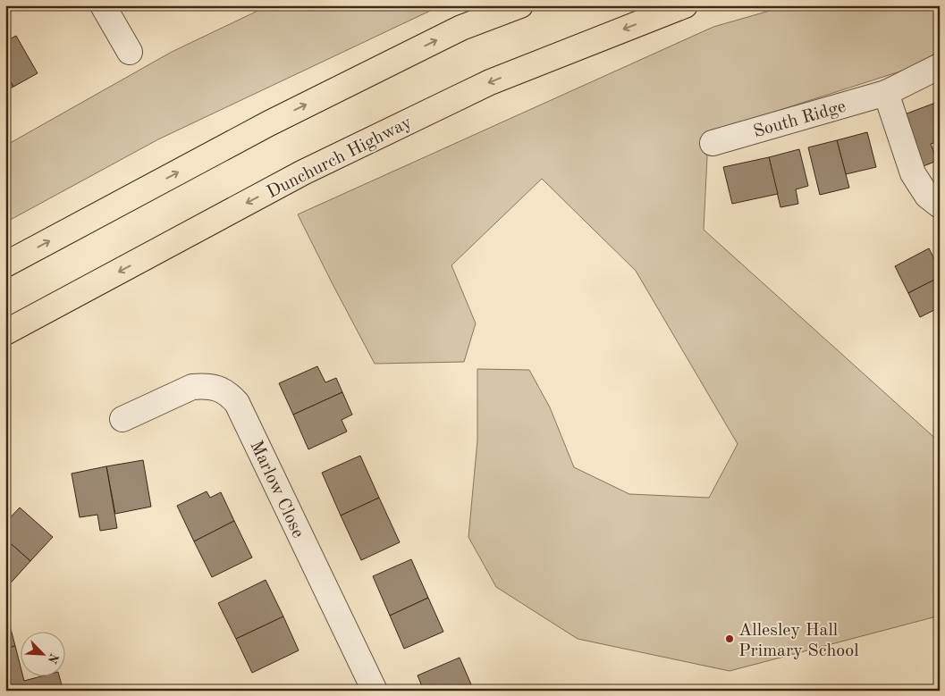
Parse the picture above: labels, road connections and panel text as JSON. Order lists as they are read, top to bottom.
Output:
{
  "streets": {
    "highway": ["Dunchurch Highway"],
    "street": ["South Ridge", "Marlow Close"]
  },
  "places": ["Allesley Hall Primary School"],
  "north": "bottom right"
}
